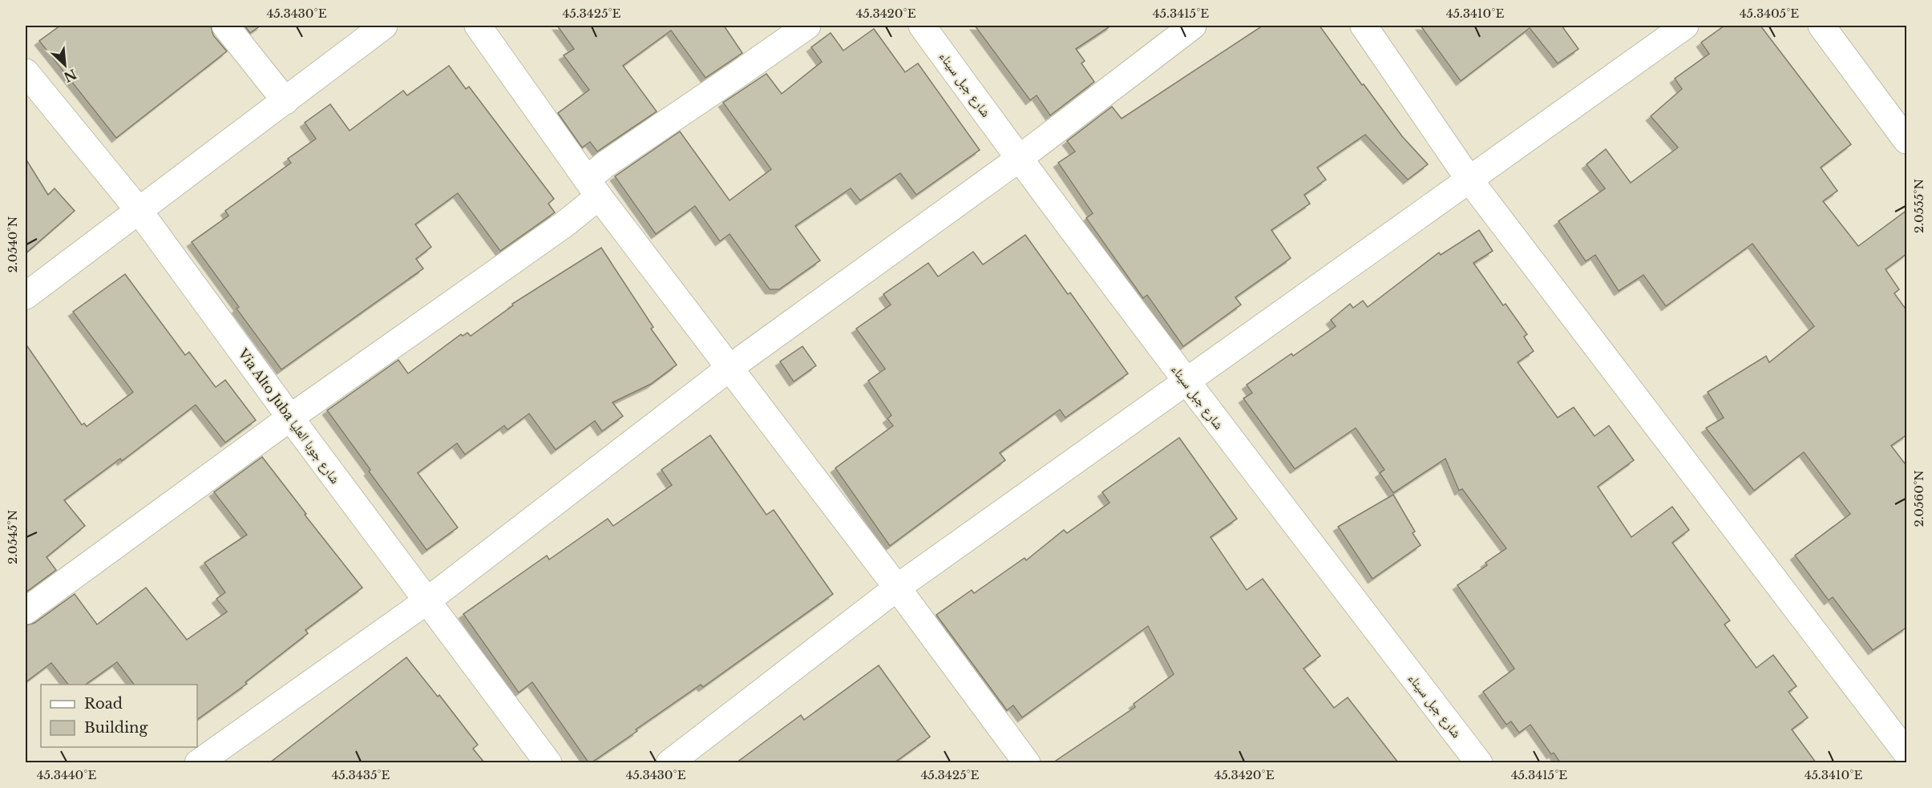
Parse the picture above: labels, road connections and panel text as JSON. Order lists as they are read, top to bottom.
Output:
{
  "streets": {
    "street": ["شارع جبل سيناء", "Via Alto Juba شارع جوبا العليا"]
  },
  "legend": ["Road", "Building"],
  "north": "bottom right",
  "coordinates": [
    "45.3430°E",
    "45.3425°E",
    "45.3420°E",
    "45.3415°E",
    "45.3410°E",
    "45.3405°E",
    "2.0555°N",
    "2.0540°N",
    "2.0560°N",
    "2.0545°N",
    "45.3440°E",
    "45.3435°E"
  ]
}
